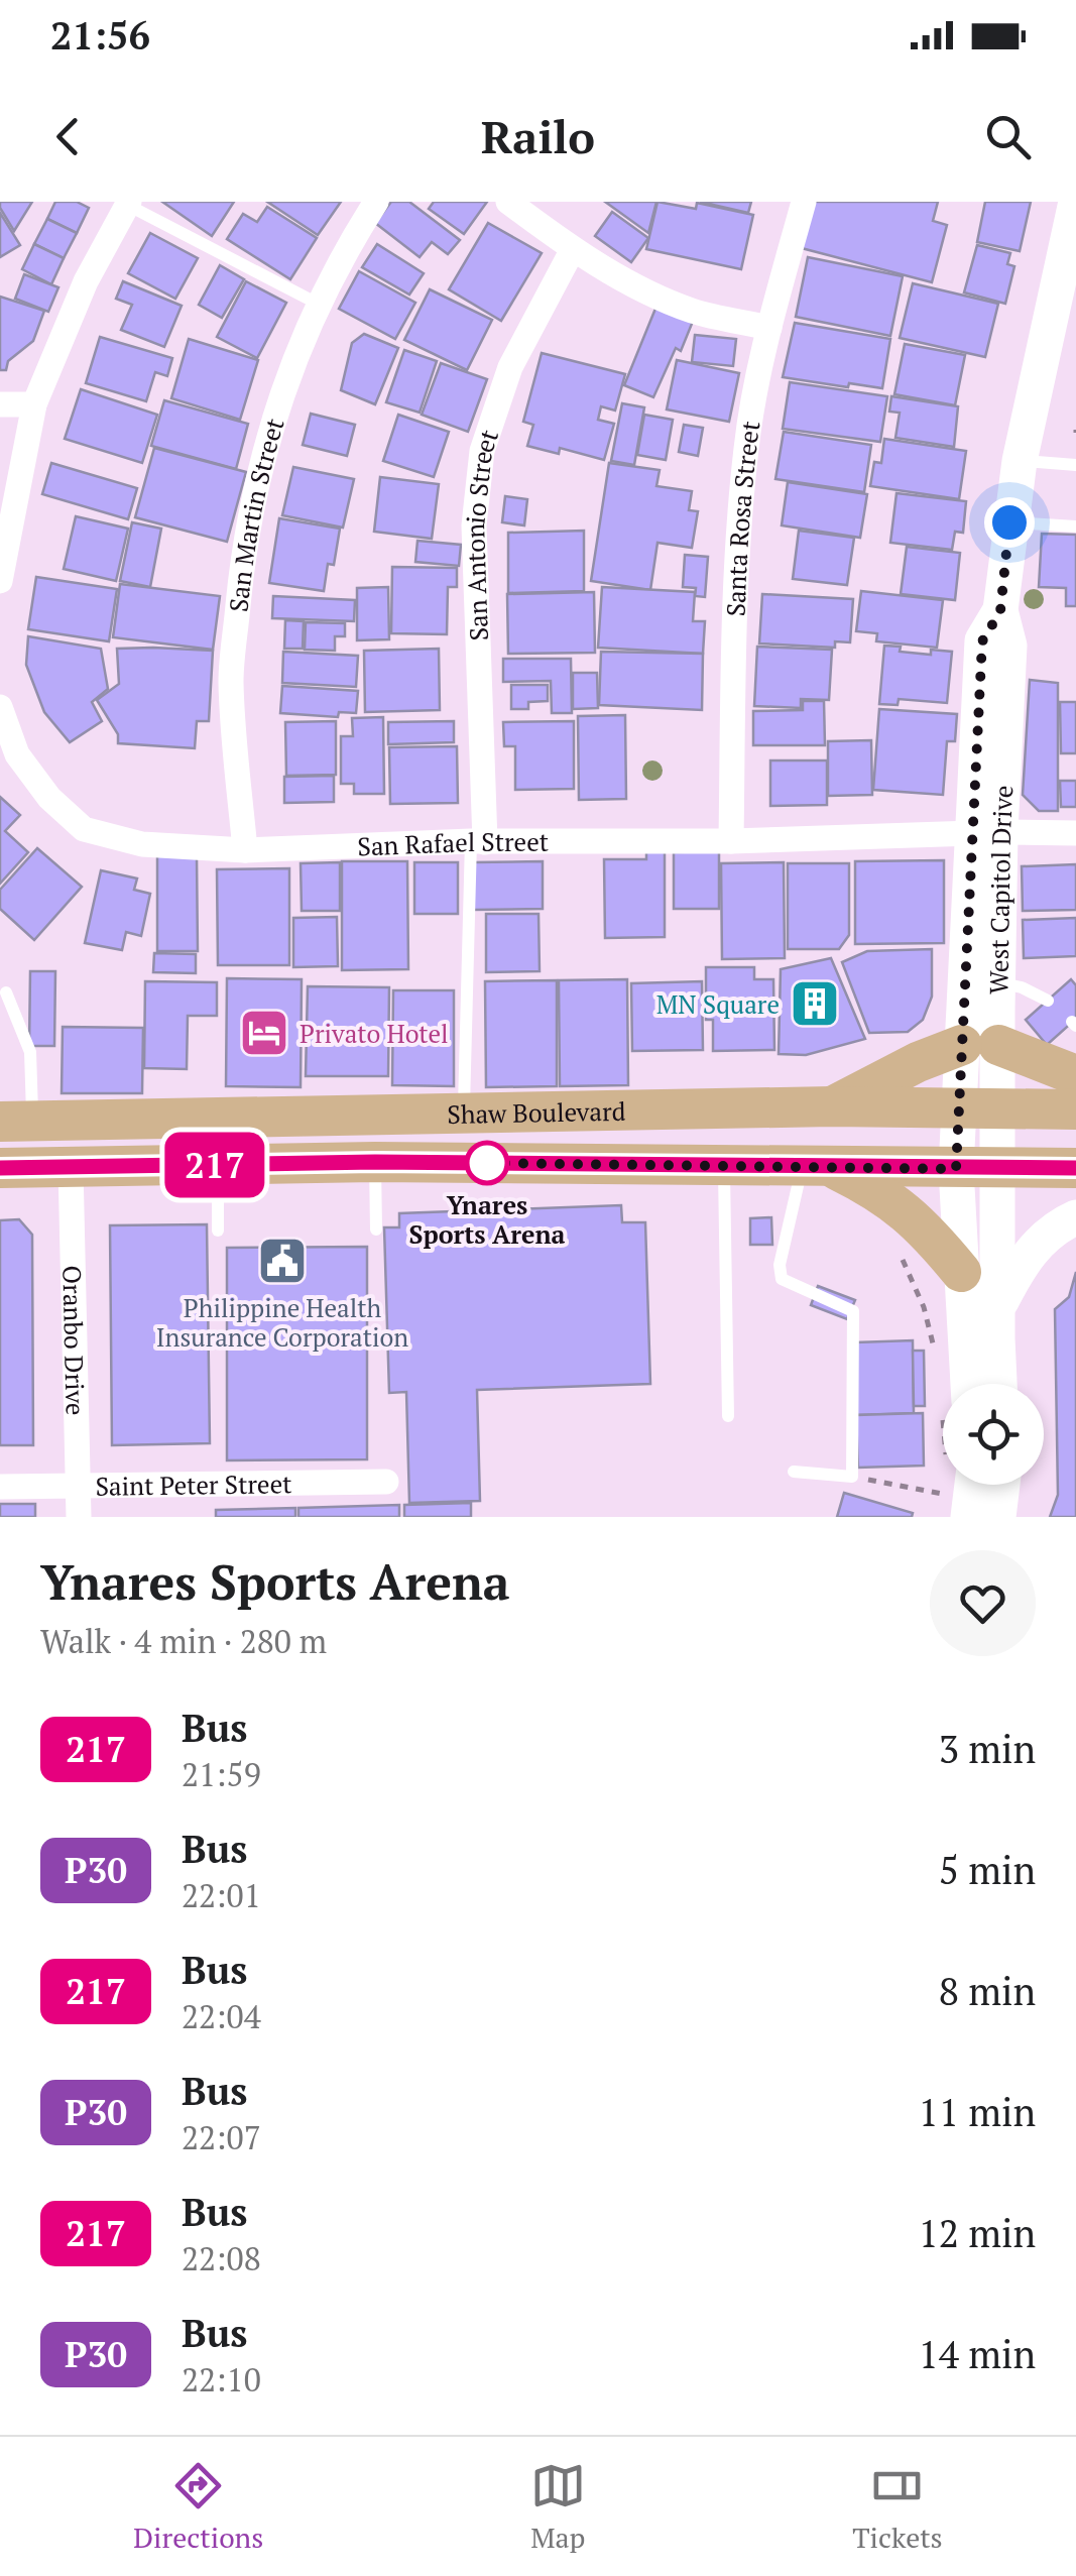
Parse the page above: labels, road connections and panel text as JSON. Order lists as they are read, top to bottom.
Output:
{
  "streets": {
    "main road": ["Shaw Boulevard"],
    "street": [
      "San Martin Street",
      "Santa Rosa Street",
      "San Antonio Street",
      "San Rafael Street",
      "West Capitol Drive",
      "Oranbo Drive",
      "Saint Peter Street"
    ]
  },
  "crossings": [
    ["San Martin Street", "San Rafael Street"],
    ["Santa Rosa Street", "San Rafael Street"],
    ["San Antonio Street", "San Rafael Street"],
    ["San Rafael Street", "West Capitol Drive"],
    ["West Capitol Drive", "Shaw Boulevard"],
    ["Shaw Boulevard", "Oranbo Drive"],
    ["Oranbo Drive", "Saint Peter Street"]
  ],
  "places": {
    "building": ["MN Square"],
    "hotel": ["Privato Hotel"],
    "other": ["Ynares Sports Arena"],
    "public building": ["Philippine Health Insurance Corporation"]
  },
  "lines": ["bus line 217"],
  "page": {
    "status": "21:56",
    "header": "Railo",
    "on_map": "217",
    "heading": ["Ynares Sports Arena", "Walk · 4 min · 280 m"],
    "list": [
      {
        "mark": "217",
        "name": "Bus",
        "note": "21:59",
        "value": "3 min"
      },
      {
        "mark": "P30",
        "name": "Bus",
        "note": "22:01",
        "value": "5 min"
      },
      {
        "mark": "217",
        "name": "Bus",
        "note": "22:04",
        "value": "8 min"
      },
      {
        "mark": "P30",
        "name": "Bus",
        "note": "22:07",
        "value": "11 min"
      },
      {
        "mark": "217",
        "name": "Bus",
        "note": "22:08",
        "value": "12 min"
      },
      {
        "mark": "P30",
        "name": "Bus",
        "note": "22:10",
        "value": "14 min"
      }
    ],
    "tabs": ["Directions", "Map", "Tickets"]
  }
}
